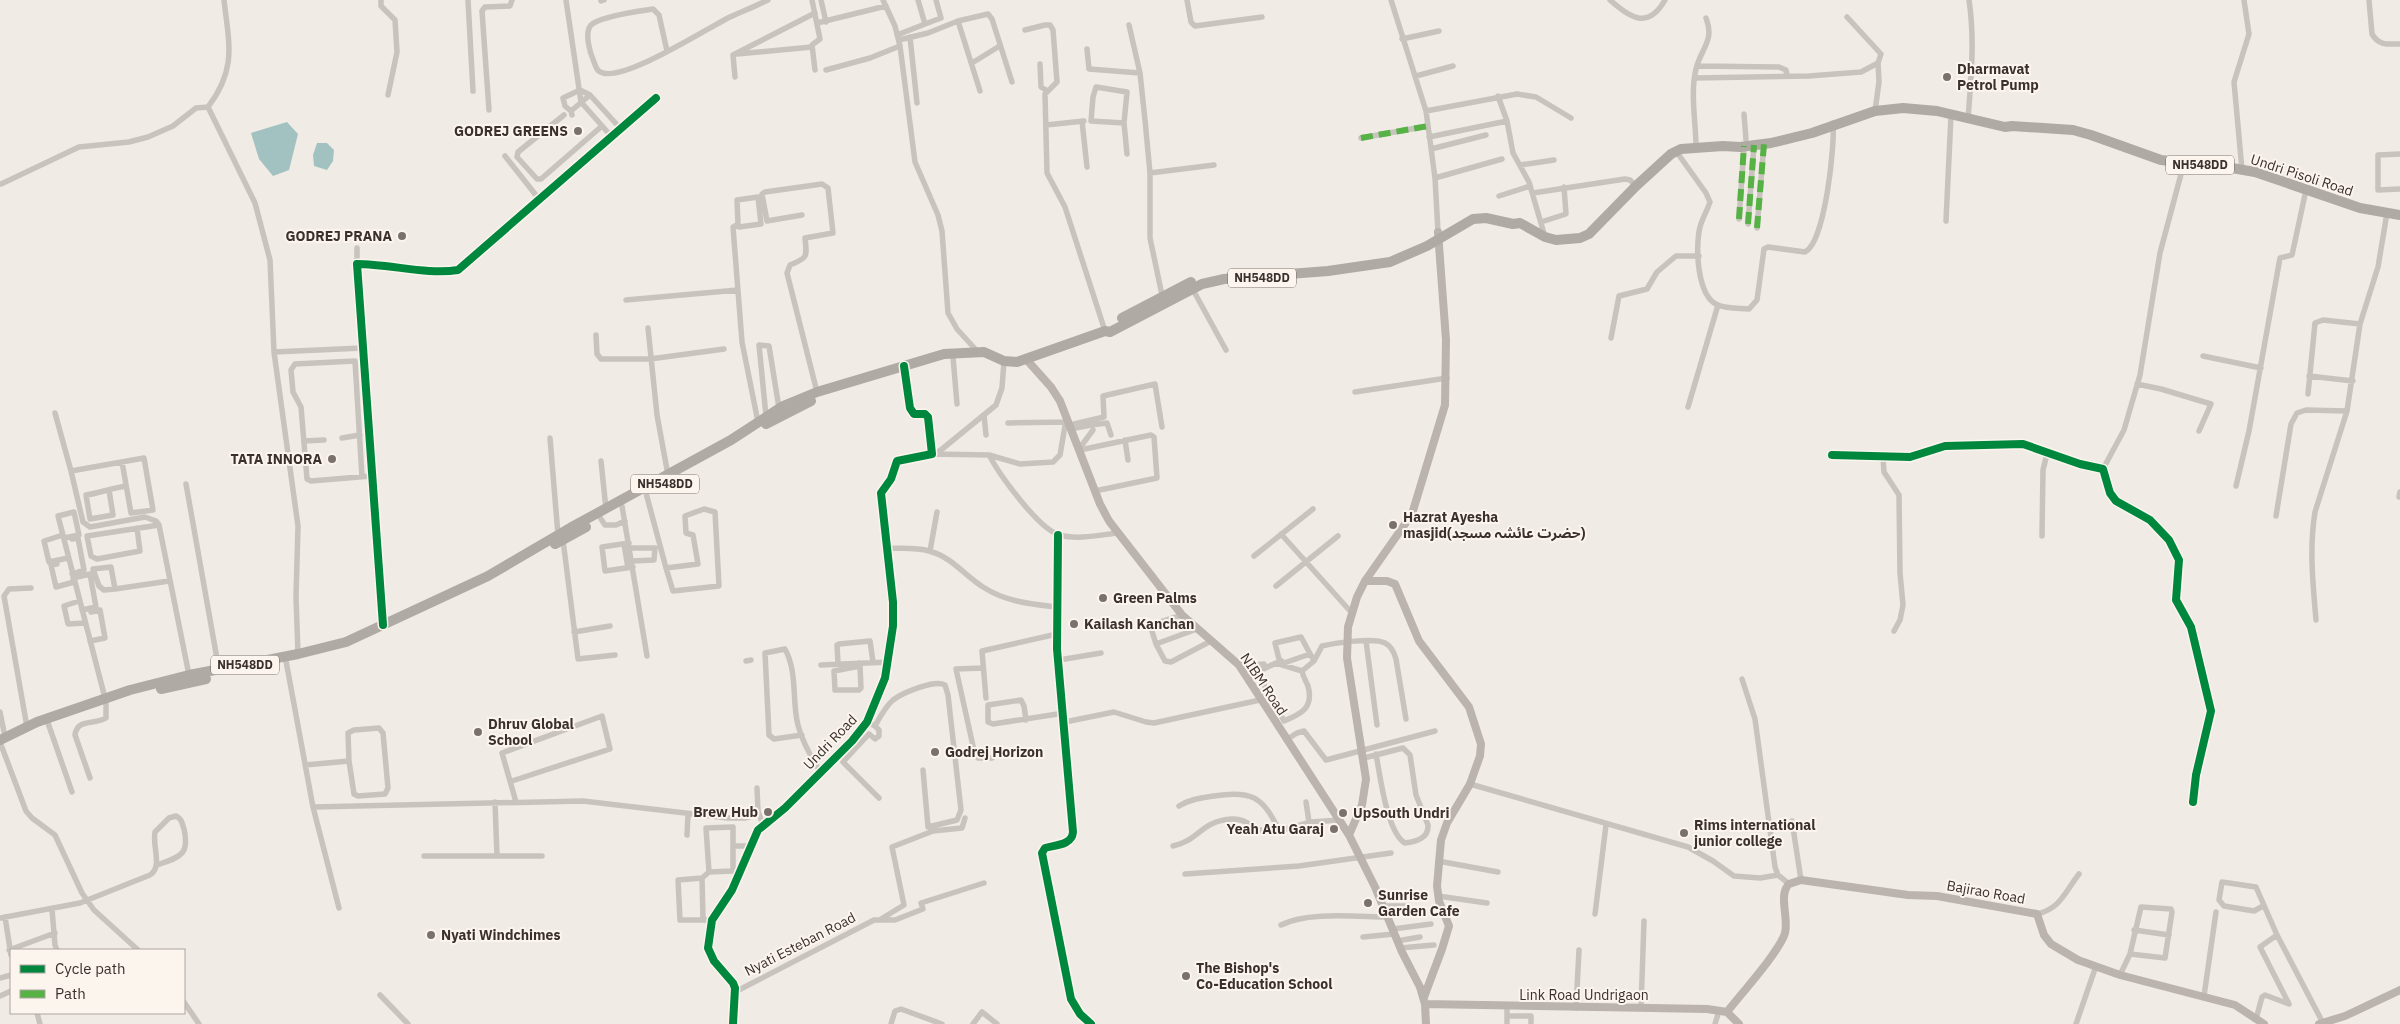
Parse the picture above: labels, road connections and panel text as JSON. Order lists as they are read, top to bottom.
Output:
{
  "streets": {
    "highway": ["NH548DD", "Undri Pisoli Road"],
    "street": [
      "NIBM Road",
      "Undri Road",
      "Bajirao Road",
      "Nyati Esteban Road",
      "Link Road Undrigaon"
    ]
  },
  "crossings": [
    ["NH548DD", "Undri Pisoli Road"],
    ["NH548DD", "NIBM Road"],
    ["NH548DD", "Undri Road"],
    ["NIBM Road", "Undri Road"],
    ["NIBM Road", "Link Road Undrigaon"],
    ["Undri Road", "Nyati Esteban Road"]
  ],
  "places": [
    "Dharmavat Petrol Pump",
    "GODREJ GREENS",
    "GODREJ PRANA",
    "TATA INNORA",
    "Hazrat Ayesha masjid(حضرت عائشہ مسجد)",
    "Green Palms",
    "Kailash Kanchan",
    "Dhruv Global School",
    "Godrej Horizon",
    "Brew Hub",
    "UpSouth Undri",
    "Yeah Atu Garaj",
    "Rims international junior college",
    "Sunrise Garden Cafe",
    "Nyati Windchimes",
    "The Bishop's Co-Education School"
  ],
  "legend": ["Cycle path", "Path"]
}
